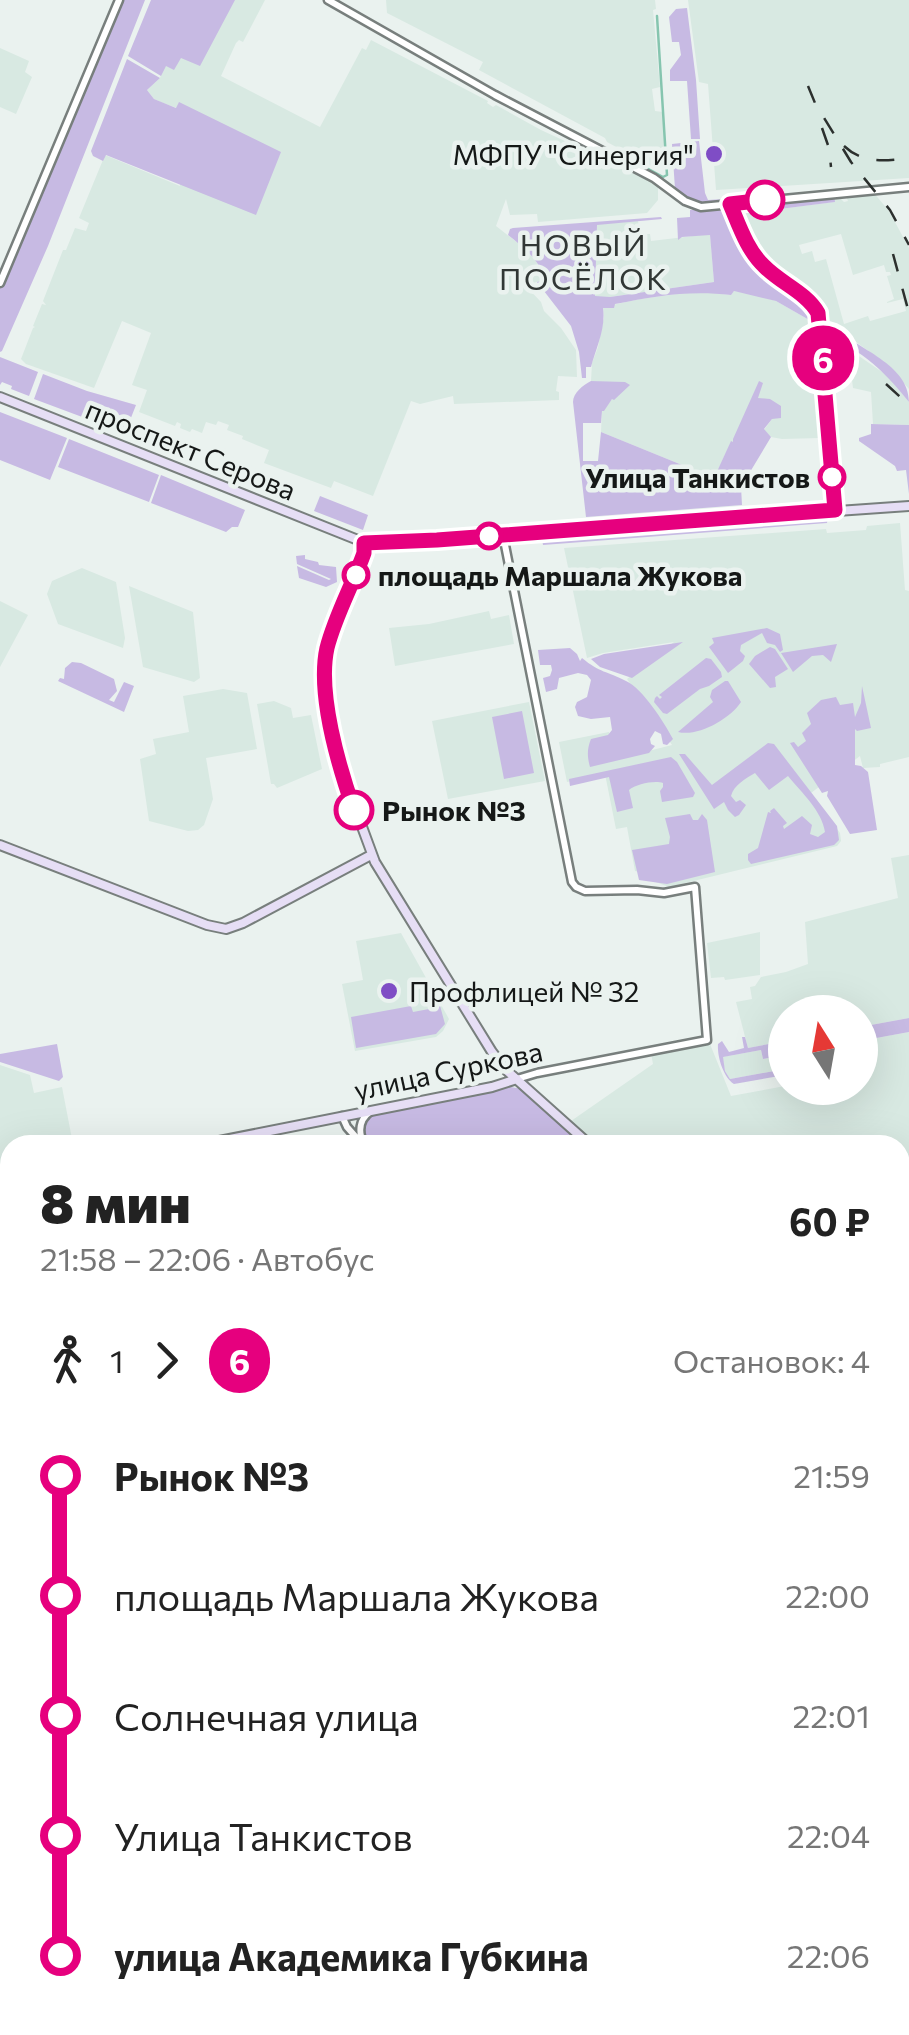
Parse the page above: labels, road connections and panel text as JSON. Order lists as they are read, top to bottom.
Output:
{
  "streets": {
    "main road": ["проспект Серова", "улица Суркова"]
  },
  "districts": ["НОВЫЙ ПОСЁЛОК"],
  "places": [
    "МФПУ \"Синергия\"",
    "Улица Танкистов",
    "площадь Маршала Жукова",
    "Рынок №3",
    "Профлицей № 32"
  ],
  "lines": ["bus line 6"],
  "north": "top",
  "page": {
    "on_map": "6",
    "heading": ["8 мин", "21:58 – 22:06 · Автобус", "60 ₽"],
    "legs": ["1", "6", "Остановок: 4"],
    "list": [
      {
        "name": "Рынок №3",
        "value": "21:59"
      },
      {
        "name": "площадь Маршала Жукова",
        "value": "22:00"
      },
      {
        "name": "Солнечная улица",
        "value": "22:01"
      },
      {
        "name": "Улица Танкистов",
        "value": "22:04"
      },
      {
        "name": "улица Академика Губкина",
        "value": "22:06"
      }
    ]
  }
}
